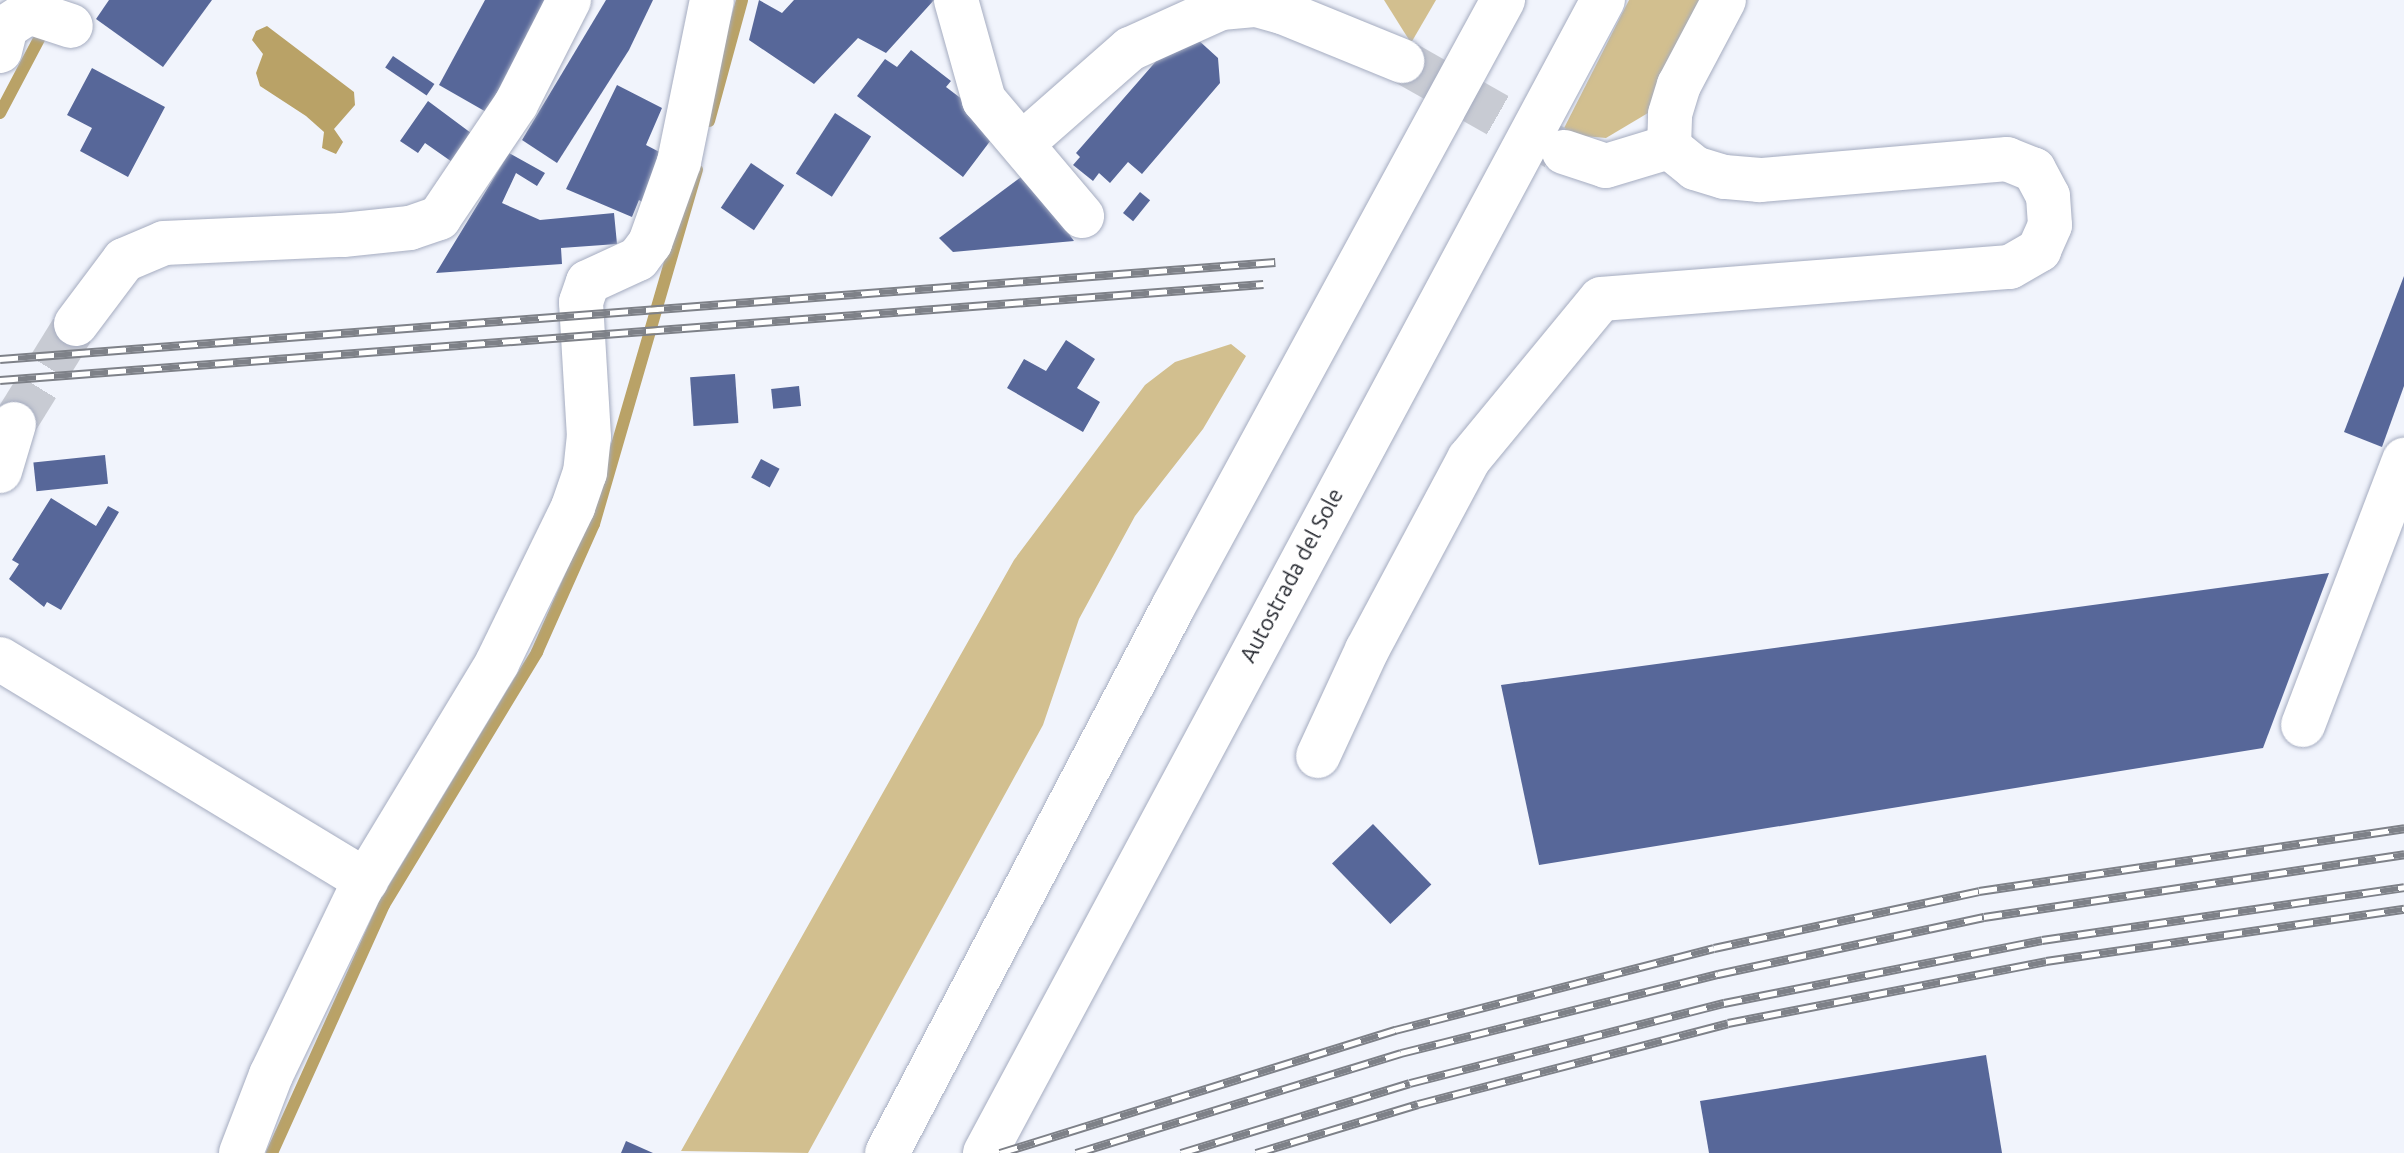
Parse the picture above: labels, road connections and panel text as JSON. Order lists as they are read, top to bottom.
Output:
{
  "streets": {
    "main road": ["Autostrada del Sole"]
  }
}
